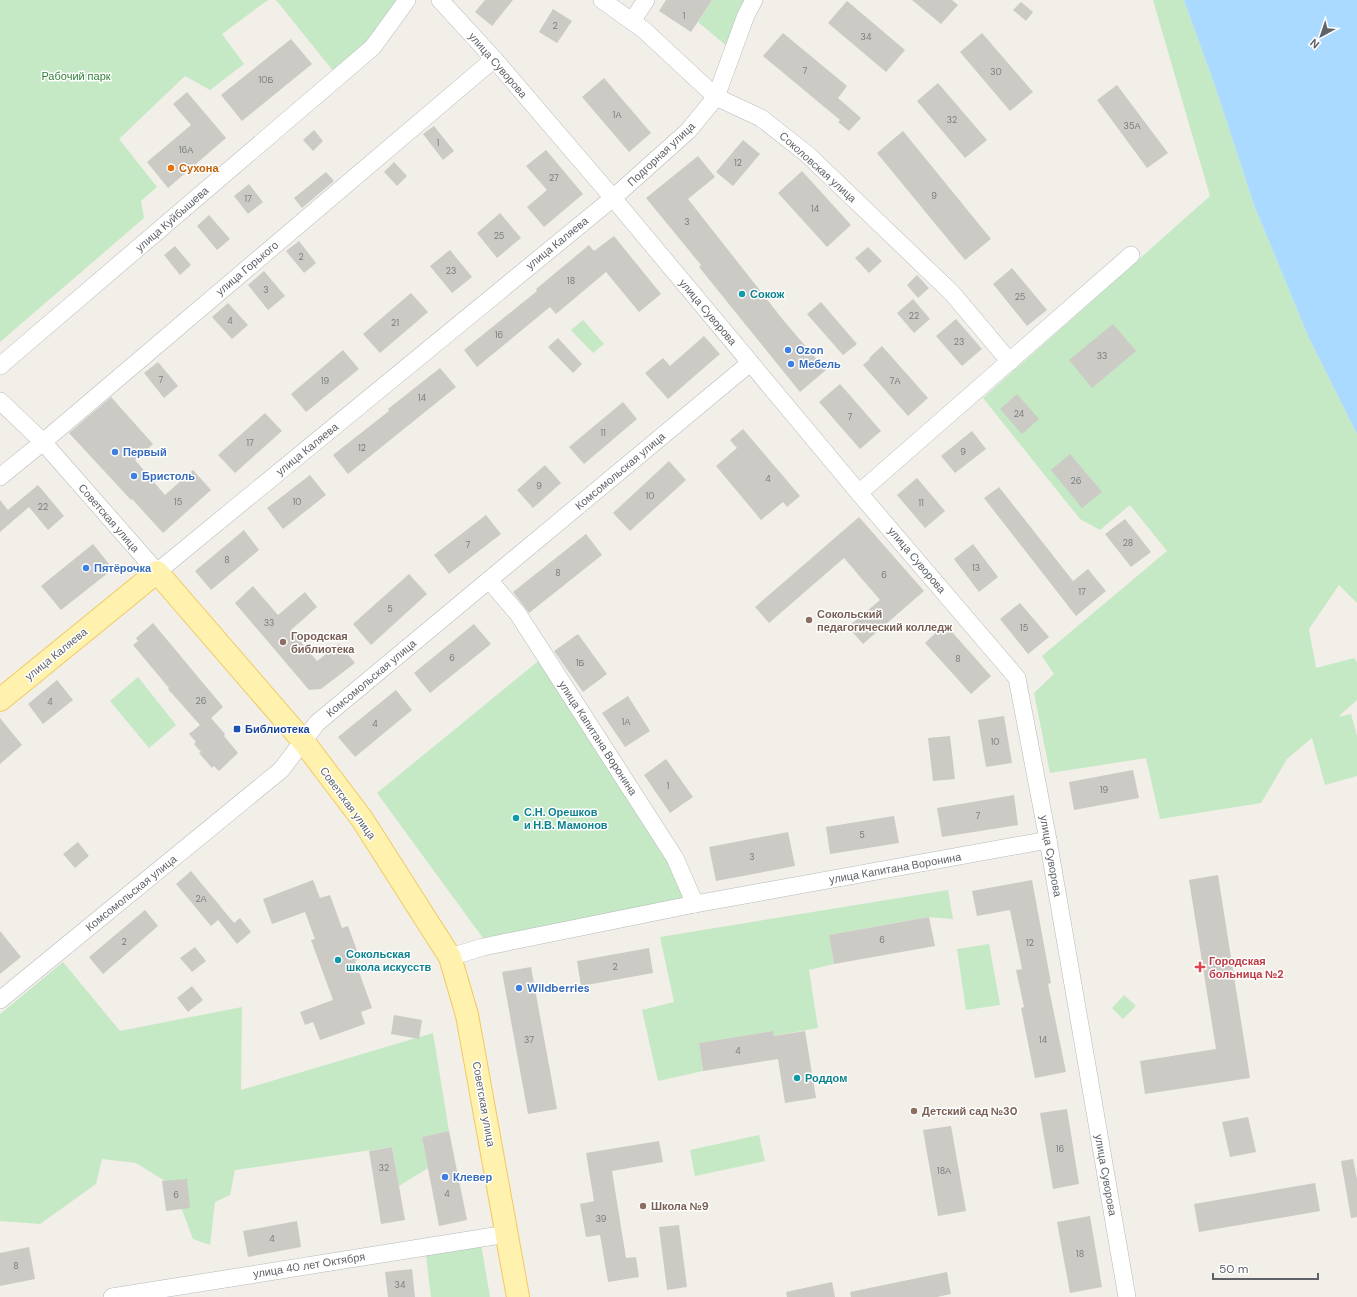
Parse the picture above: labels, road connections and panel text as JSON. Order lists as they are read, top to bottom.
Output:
{
  "streets": {
    "main road": ["улица Каляева", "Советская улица"],
    "street": [
      "улица Суворова",
      "Подгорная улица",
      "Соколовская улица",
      "улица Куйбышева",
      "улица Горького",
      "Комсомольская улица",
      "улица Капитана Воронина",
      "улица 40 лет Октября"
    ]
  },
  "crossings": [
    ["улица Суворова", "Подгорная улица"],
    ["улица Суворова", "улица Каляева"],
    ["улица Суворова", "улица Горького"],
    ["улица Суворова", "Комсомольская улица"],
    ["улица Суворова", "улица Капитана Воронина"],
    ["Подгорная улица", "Соколовская улица"],
    ["Подгорная улица", "улица Каляева"],
    ["улица Каляева", "Советская улица"],
    ["улица Горького", "Советская улица"],
    ["Комсомольская улица", "Советская улица"],
    ["Комсомольская улица", "улица Капитана Воронина"],
    ["Советская улица", "улица Капитана Воронина"],
    ["Советская улица", "улица 40 лет Октября"]
  ],
  "parks": ["Рабочий парк"],
  "places": {
    "other": [
      "Сухона",
      "Сокож",
      "Ozon",
      "Мебель",
      "Первый",
      "Бристоль",
      "Пятёрочка",
      "Сокольский педагогический колледж",
      "Городская библиотека",
      "С.Н. Орешков и Н.В. Мамонов",
      "Сокольская школа искусств",
      "Wildberries",
      "Роддом",
      "Детский сад №30",
      "Клевер",
      "Школа №9"
    ],
    "transit": ["Библиотека"],
    "health": ["Городская больница №2"]
  },
  "house_numbers": [
    "1",
    "2",
    "34",
    "7",
    "30",
    "10Б",
    "1А",
    "32",
    "35А",
    "1",
    "16А",
    "12",
    "27",
    "9",
    "17",
    "14",
    "3",
    "25",
    "2",
    "23",
    "18",
    "3",
    "25",
    "22",
    "4",
    "21",
    "16",
    "23",
    "33",
    "7",
    "19",
    "7А",
    "14",
    "24",
    "7",
    "11",
    "17",
    "12",
    "9",
    "4",
    "26",
    "9",
    "10",
    "15",
    "10",
    "11",
    "22",
    "28",
    "7",
    "8",
    "13",
    "8",
    "6",
    "17",
    "5",
    "33",
    "15",
    "6",
    "8",
    "1Б",
    "26",
    "4",
    "1А",
    "4",
    "10",
    "1",
    "19",
    "7",
    "5",
    "3",
    "2А",
    "6",
    "2",
    "12",
    "2",
    "37",
    "14",
    "4",
    "16",
    "32",
    "18А",
    "4",
    "6",
    "39",
    "4",
    "18",
    "8",
    "34"
  ],
  "scale_bar": "50 m",
  "north": "bottom left"
}
